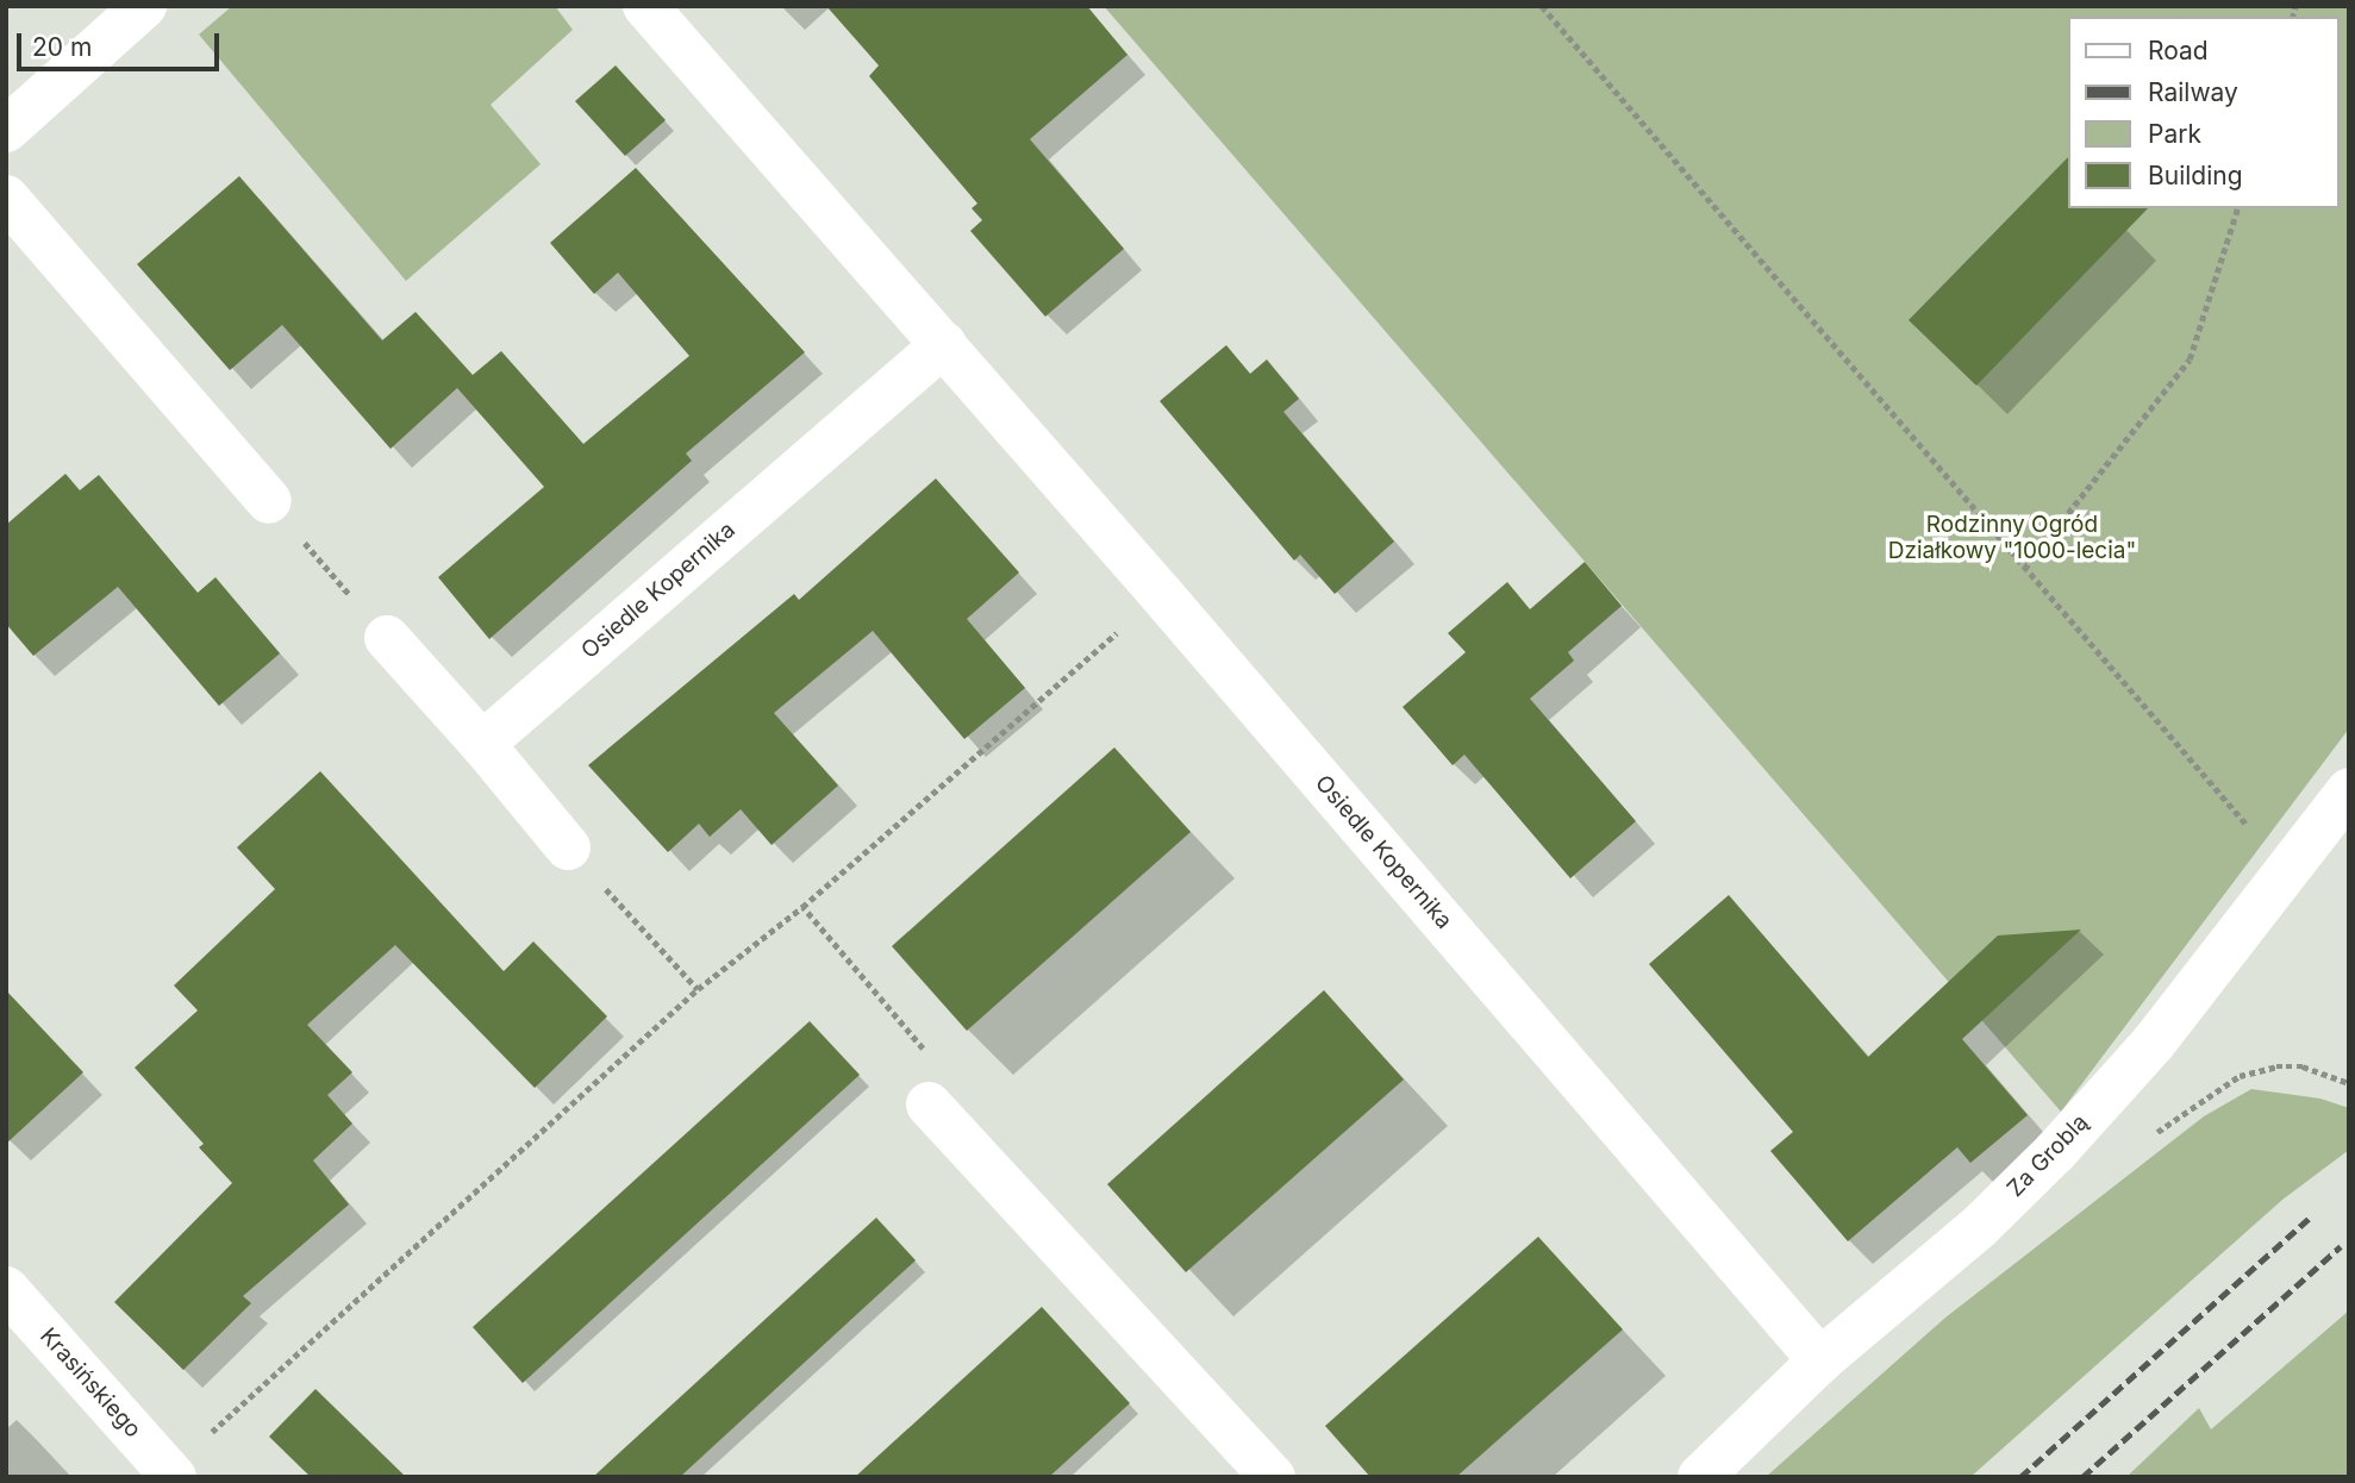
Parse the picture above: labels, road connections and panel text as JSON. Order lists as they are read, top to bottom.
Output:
{
  "streets": {
    "street": ["Osiedle Kopernika", "Za Groblą", "Krasińskiego"]
  },
  "crossings": [
    ["Osiedle Kopernika", "Za Groblą"]
  ],
  "parks": ["Rodzinny Ogród Działkowy \"1000-lecia\""],
  "legend": [
    "Road",
    "Railway",
    "Park",
    "Building"
  ],
  "scale_bar": "20 m"
}
